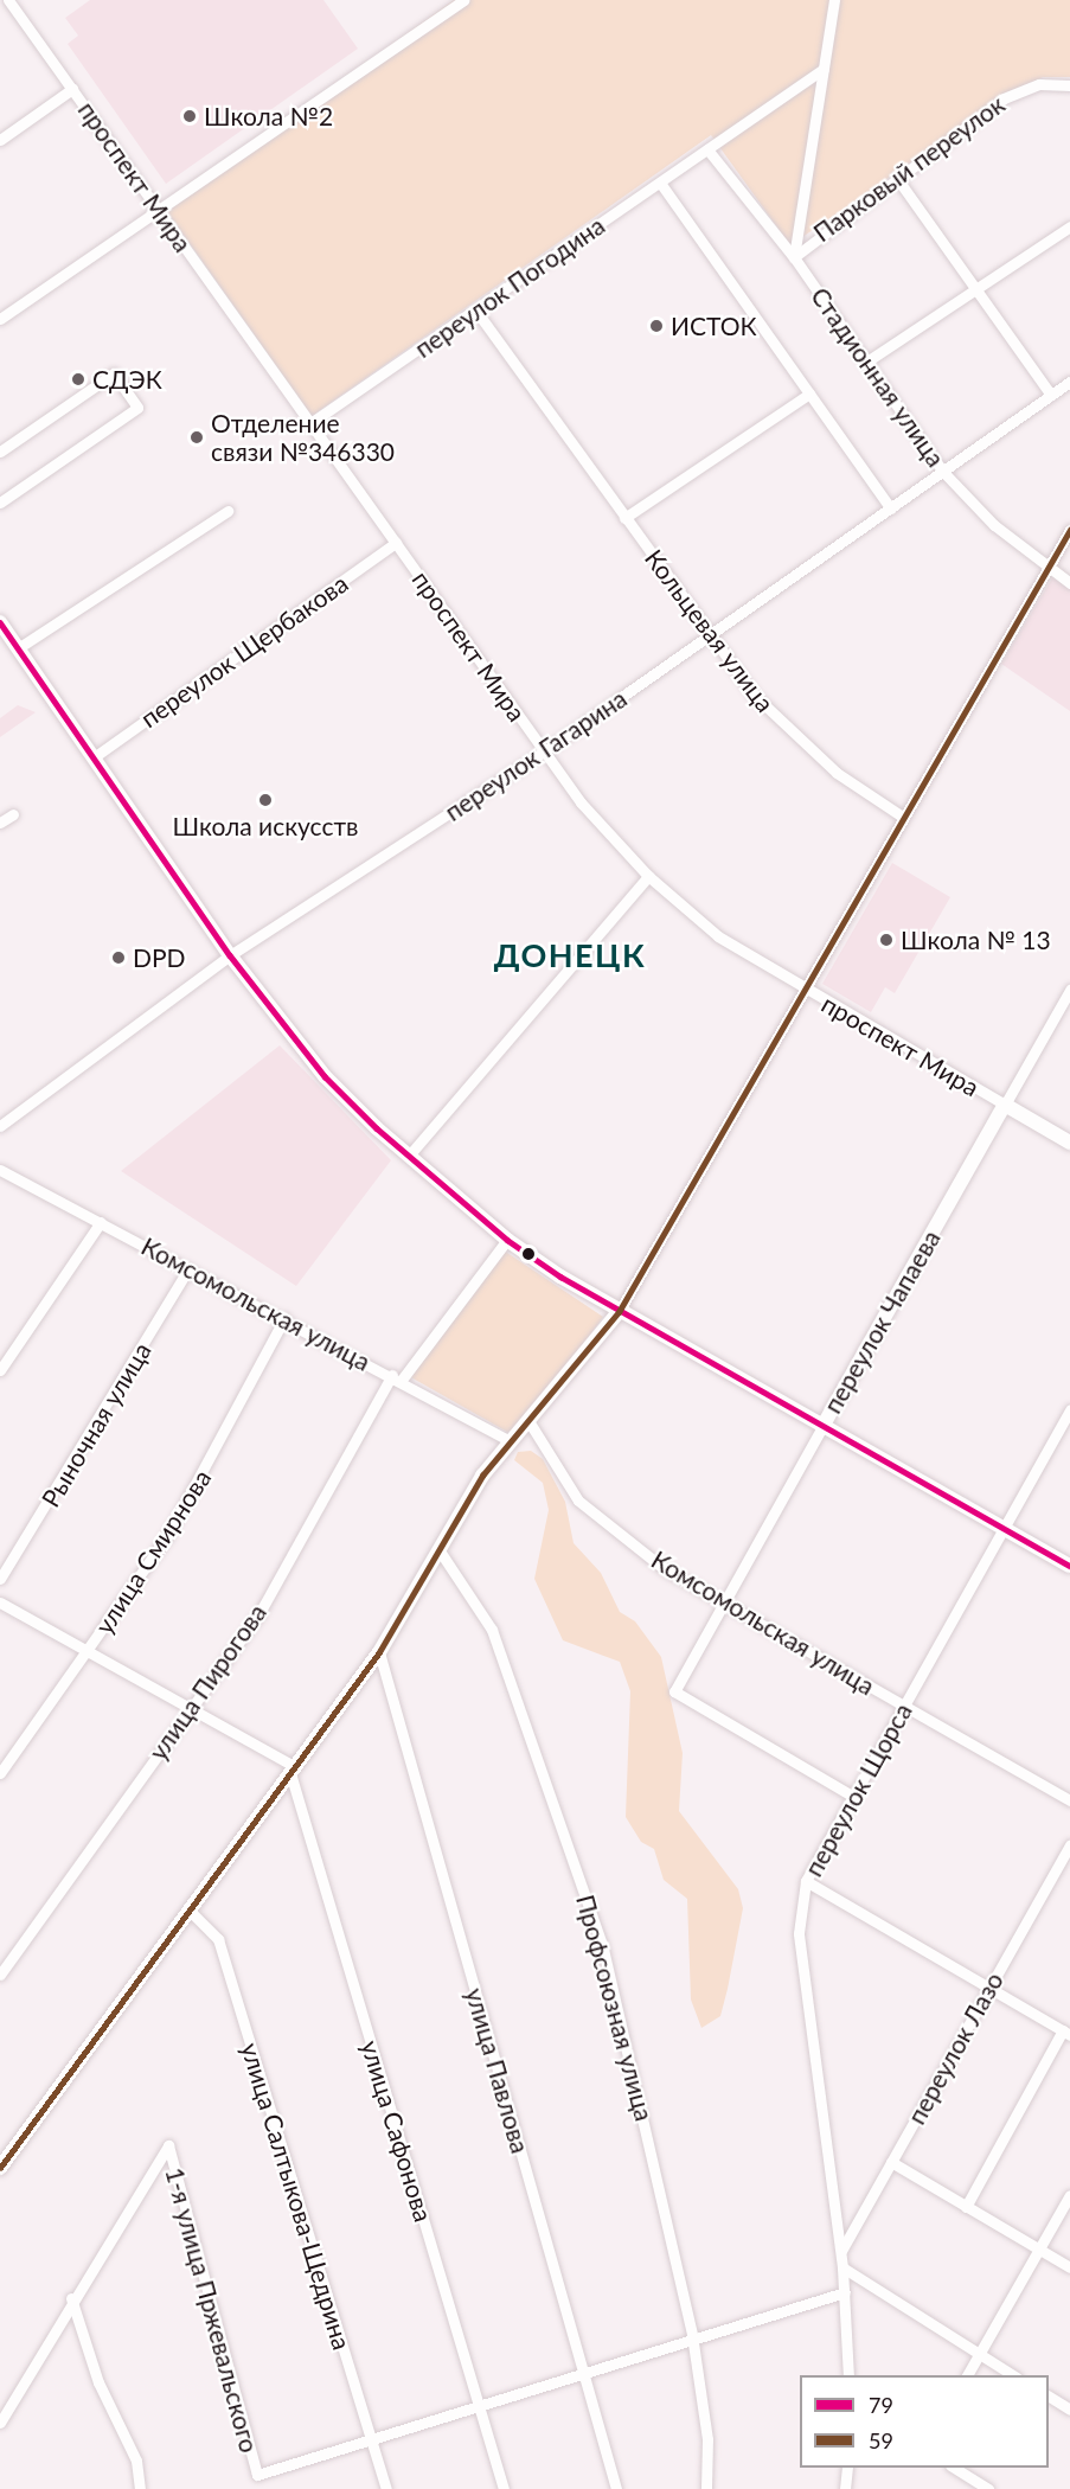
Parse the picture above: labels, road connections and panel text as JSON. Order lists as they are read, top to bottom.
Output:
{
  "streets": {
    "main road": ["проспект Мира", "переулок Чапаева"],
    "street": [
      "Парковый переулок",
      "переулок Погодина",
      "Стадионная улица",
      "Кольцевая улица",
      "переулок Щербакова",
      "переулок Гагарина",
      "Комсомольская улица",
      "Рыночная улица",
      "улица Смирнова",
      "улица Пирогова",
      "переулок Щорса",
      "Профсоюзная улица",
      "переулок Лазо",
      "улица Павлова",
      "улица Сафонова",
      "улица Салтыкова-Щедрина",
      "1-я улица Пржевальского"
    ]
  },
  "crossings": [
    ["Парковый переулок", "Стадионная улица"],
    ["проспект Мира", "переулок Погодина"],
    ["проспект Мира", "переулок Щербакова"],
    ["проспект Мира", "переулок Гагарина"],
    ["проспект Мира", "переулок Чапаева"],
    ["переулок Погодина", "Стадионная улица"],
    ["переулок Погодина", "Кольцевая улица"],
    ["Стадионная улица", "переулок Гагарина"],
    ["Кольцевая улица", "переулок Гагарина"],
    ["Комсомольская улица", "переулок Чапаева"],
    ["Комсомольская улица", "Рыночная улица"],
    ["Комсомольская улица", "улица Смирнова"],
    ["Комсомольская улица", "улица Пирогова"],
    ["Комсомольская улица", "переулок Щорса"],
    ["переулок Чапаева", "переулок Щорса"],
    ["переулок Щорса", "переулок Лазо"],
    ["улица Салтыкова-Щедрина", "1-я улица Пржевальского"]
  ],
  "districts": ["ДОНЕЦК"],
  "places": [
    "Школа №2",
    "ИСТОК",
    "СДЭК",
    "Отделение связи №346330",
    "Школа искусств",
    "Школа № 13",
    "DPD"
  ],
  "lines": ["transit line 59", "transit line 79"],
  "legend": ["79", "59"]
}
